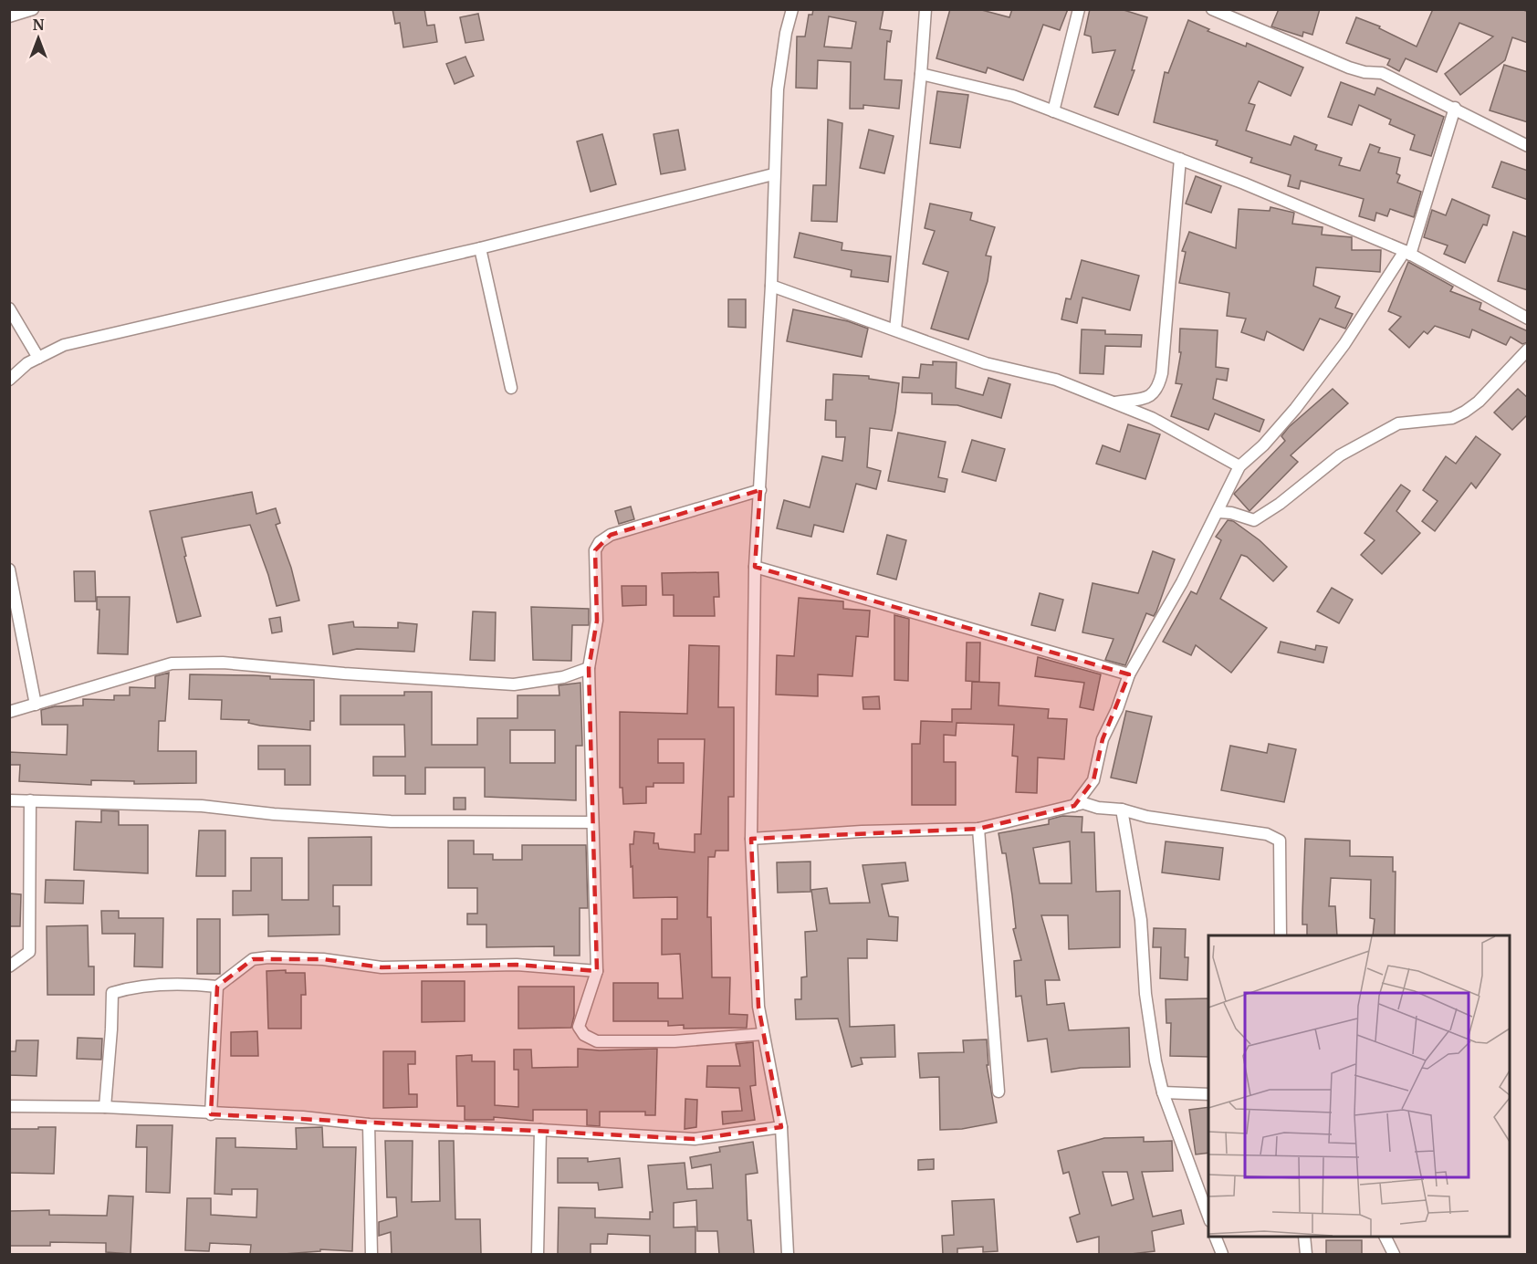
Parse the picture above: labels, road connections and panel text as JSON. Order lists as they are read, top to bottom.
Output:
{
  "north": "top"
}
